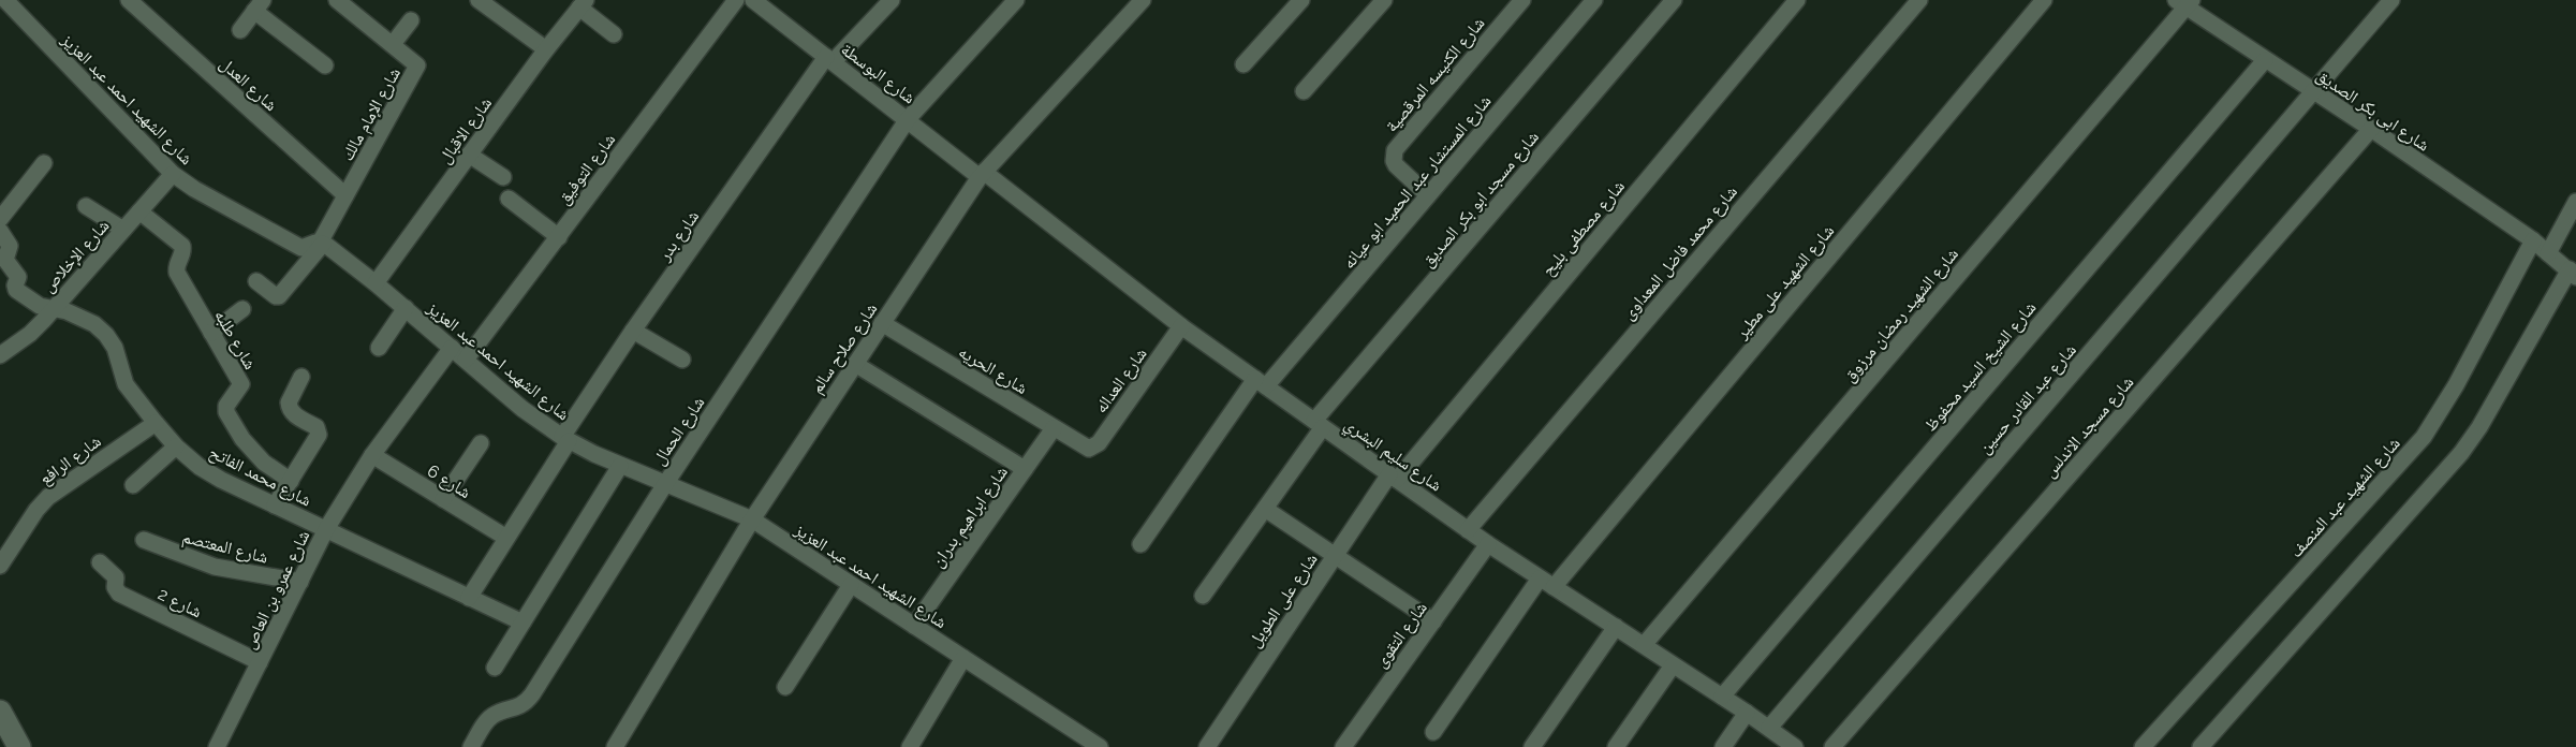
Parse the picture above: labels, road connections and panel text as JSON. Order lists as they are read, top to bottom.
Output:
{
  "streets": {
    "street": [
      "شارع البوسطة",
      "شارع الكنيسه المرقصية",
      "شارع العدل",
      "شارع الشهيد احمد عبد العزيز",
      "شارع ابى بكر الصديق",
      "شارع الإمام مالك",
      "شارع الاقبال",
      "شارع التوفيق",
      "شارع المستشار عبد الحميد ابو عيانه",
      "شارع مسجد ابو بكر الصديق",
      "شارع مصطفى بليح",
      "شارع بدر",
      "شارع محمد فاضل المعداوى",
      "شارع الإخلاص",
      "شارع الشهيد على مطير",
      "شارع الشهيد رمضان مرزوق",
      "شارع طلبه",
      "شارع صلاح سالم",
      "شارع الشيخ السيد محفوظ",
      "شارع الحريه",
      "شارع العداله",
      "شارع عبد القادر حسين",
      "شارع مسجد الاندلس",
      "شارع الحمال",
      "شارع سليم البشري",
      "شارع الرافع",
      "شارع محمد الفاتح",
      "شارع 6",
      "شارع الشهيد عبد المنصف",
      "شارع ابراهيم بدران",
      "شارع المعتصم",
      "شارع عمرو بن العاص",
      "شارع على الطويل",
      "شارع 2",
      "شارع التقوى"
    ]
  },
  "crossings": [
    ["شارع البوسطة", "شارع بدر"],
    ["شارع البوسطة", "شارع صلاح سالم"],
    ["شارع البوسطة", "شارع الحمال"],
    ["شارع البوسطة", "شارع سليم البشري"],
    ["شارع الكنيسه المرقصية", "شارع المستشار عبد الحميد ابو عيانه"],
    ["شارع العدل", "شارع الإمام مالك"],
    ["شارع الشهيد احمد عبد العزيز", "شارع الإمام مالك"],
    ["شارع الشهيد احمد عبد العزيز", "شارع الاقبال"],
    ["شارع الشهيد احمد عبد العزيز", "شارع التوفيق"],
    ["شارع الشهيد احمد عبد العزيز", "شارع بدر"],
    ["شارع الشهيد احمد عبد العزيز", "شارع الإخلاص"],
    ["شارع الشهيد احمد عبد العزيز", "شارع صلاح سالم"],
    ["شارع الشهيد احمد عبد العزيز", "شارع الحمال"],
    ["شارع الشهيد احمد عبد العزيز", "شارع ابراهيم بدران"],
    ["شارع الشهيد احمد عبد العزيز", "شارع عمرو بن العاص"],
    ["شارع ابى بكر الصديق", "شارع الشهيد رمضان مرزوق"],
    ["شارع ابى بكر الصديق", "شارع الشيخ السيد محفوظ"],
    ["شارع ابى بكر الصديق", "شارع عبد القادر حسين"],
    ["شارع ابى بكر الصديق", "شارع مسجد الاندلس"],
    ["شارع ابى بكر الصديق", "شارع الشهيد عبد المنصف"],
    ["شارع المستشار عبد الحميد ابو عيانه", "شارع سليم البشري"],
    ["شارع مسجد ابو بكر الصديق", "شارع سليم البشري"],
    ["شارع مصطفى بليح", "شارع سليم البشري"],
    ["شارع مصطفى بليح", "شارع على الطويل"],
    ["شارع بدر", "شارع محمد الفاتح"],
    ["شارع بدر", "شارع 6"],
    ["شارع محمد فاضل المعداوى", "شارع سليم البشري"],
    ["شارع الإخلاص", "شارع طلبه"],
    ["شارع الإخلاص", "شارع محمد الفاتح"],
    ["شارع الشهيد على مطير", "شارع سليم البشري"],
    ["شارع الشهيد رمضان مرزوق", "شارع سليم البشري"],
    ["شارع صلاح سالم", "شارع الحريه"],
    ["شارع صلاح سالم", "شارع سليم البشري"],
    ["شارع الشيخ السيد محفوظ", "شارع سليم البشري"],
    ["شارع الحريه", "شارع العداله"],
    ["شارع الحريه", "شارع ابراهيم بدران"],
    ["شارع العداله", "شارع سليم البشري"],
    ["شارع عبد القادر حسين", "شارع سليم البشري"],
    ["شارع سليم البشري", "شارع على الطويل"],
    ["شارع سليم البشري", "شارع التقوى"],
    ["شارع الرافع", "شارع محمد الفاتح"],
    ["شارع محمد الفاتح", "شارع عمرو بن العاص"],
    ["شارع 6", "شارع عمرو بن العاص"],
    ["شارع المعتصم", "شارع عمرو بن العاص"],
    ["شارع عمرو بن العاص", "شارع 2"]
  ]
}
